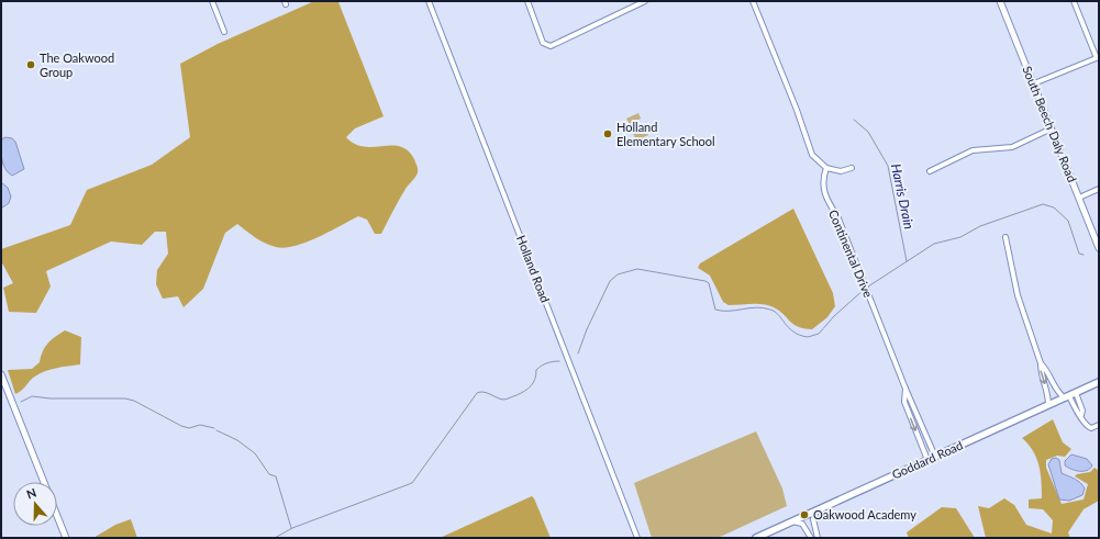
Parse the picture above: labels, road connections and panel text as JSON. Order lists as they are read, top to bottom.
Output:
{
  "streets": {
    "main road": ["Goddard Road"],
    "street": ["South Beech Daly Road", "Continental Drive", "Holland Road"]
  },
  "crossings": [
    ["Continental Drive", "Goddard Road"]
  ],
  "water": ["Harris Drain"],
  "places": ["The Oakwood Group", "Holland Elementary School", "Oakwood Academy"],
  "north": "top"
}
